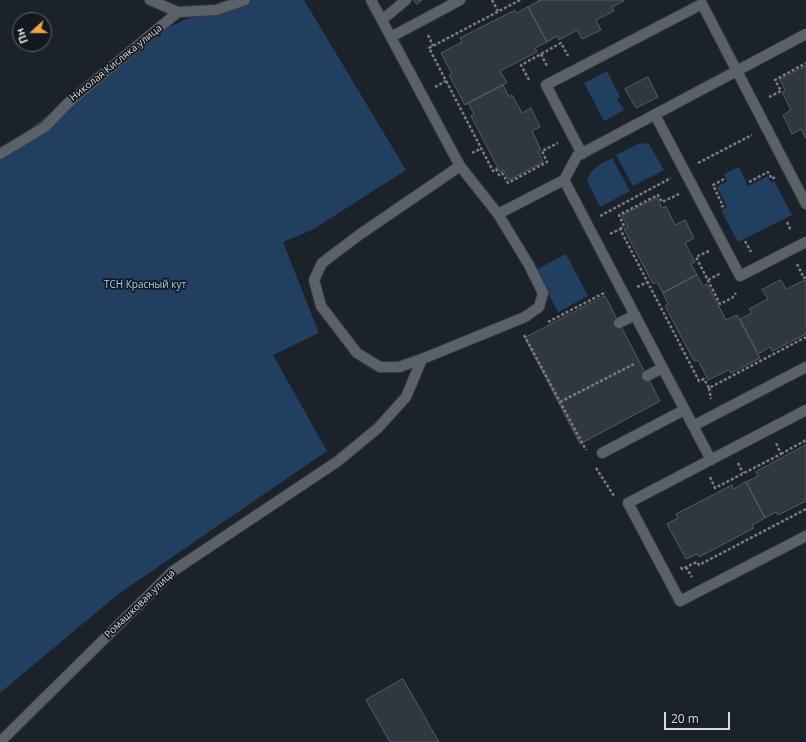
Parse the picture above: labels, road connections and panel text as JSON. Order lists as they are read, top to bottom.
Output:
{
  "streets": {
    "street": ["Николая Кисляка улица", "Ромашковая улица"]
  },
  "parks": ["ТСН Красный кут"],
  "scale_bar": "20 m",
  "north": "left"
}
